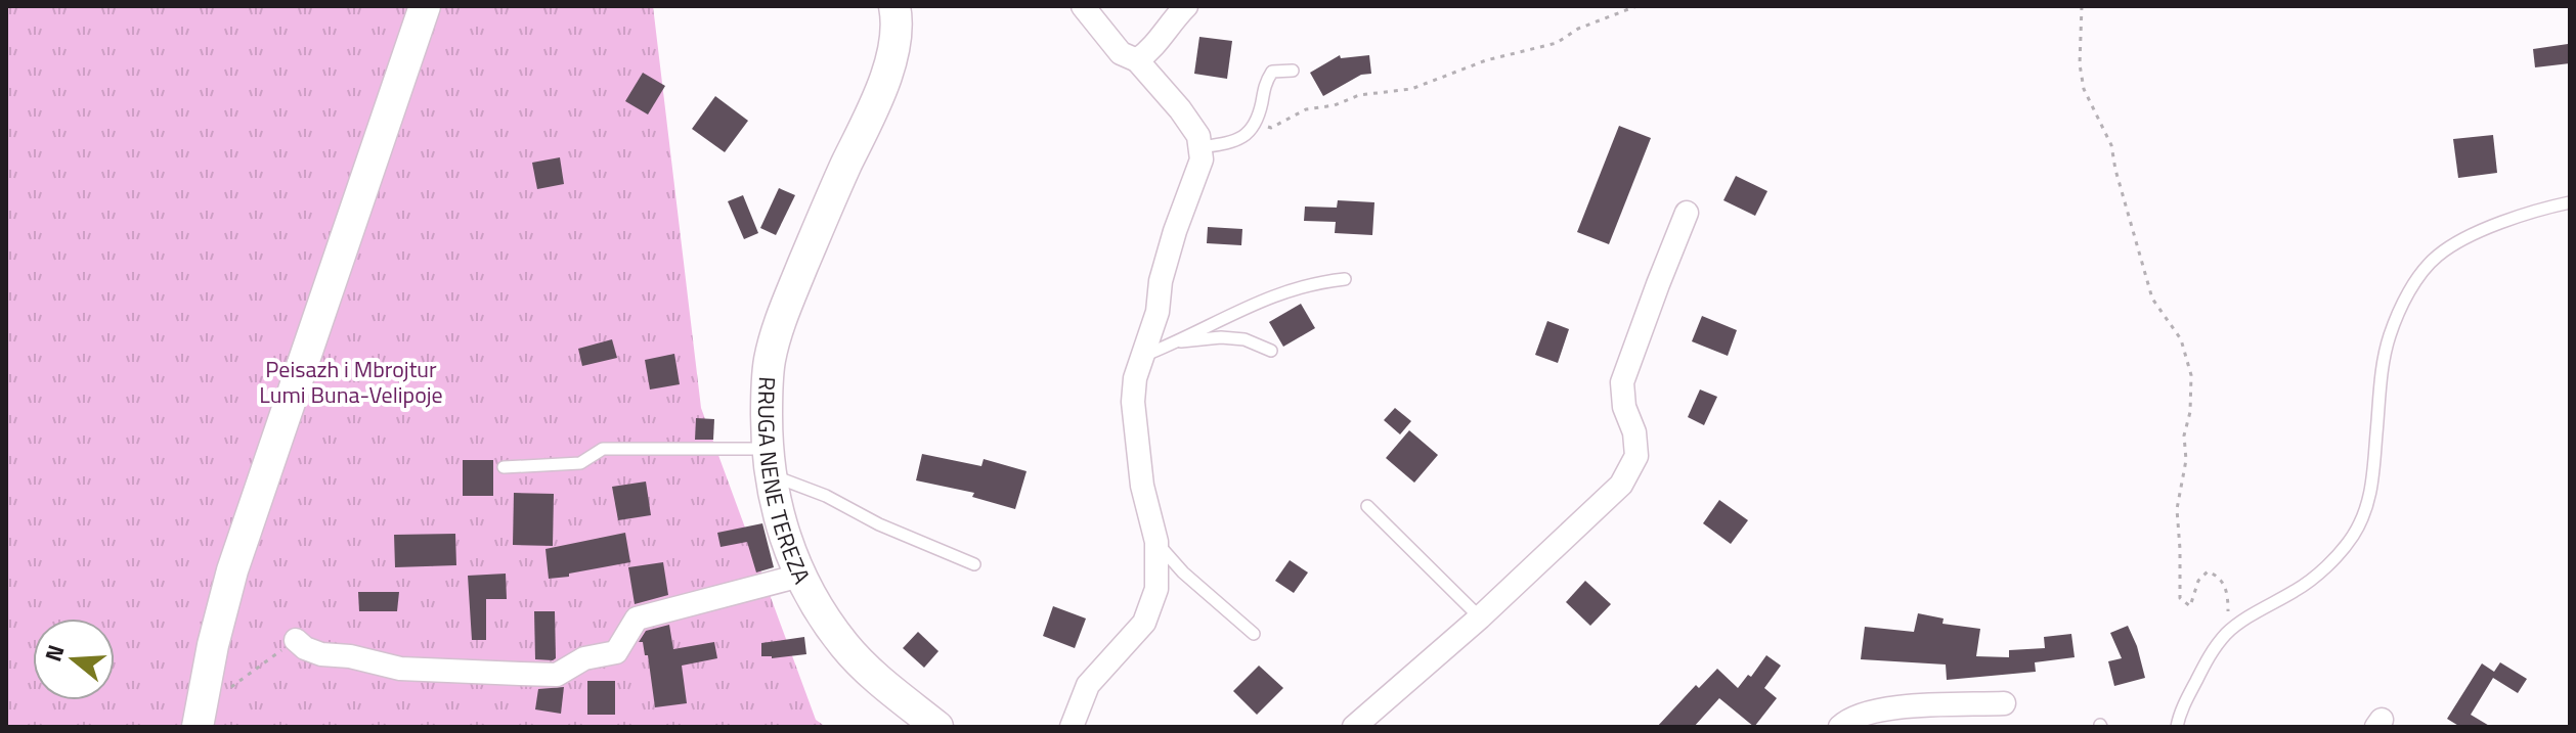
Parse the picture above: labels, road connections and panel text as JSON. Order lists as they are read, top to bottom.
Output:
{
  "streets": {
    "street": ["RRUGA NENE TEREZA"]
  },
  "parks": ["Peisazh i Mbrojtur Lumi Buna-Velipoje"],
  "north": "left"
}
